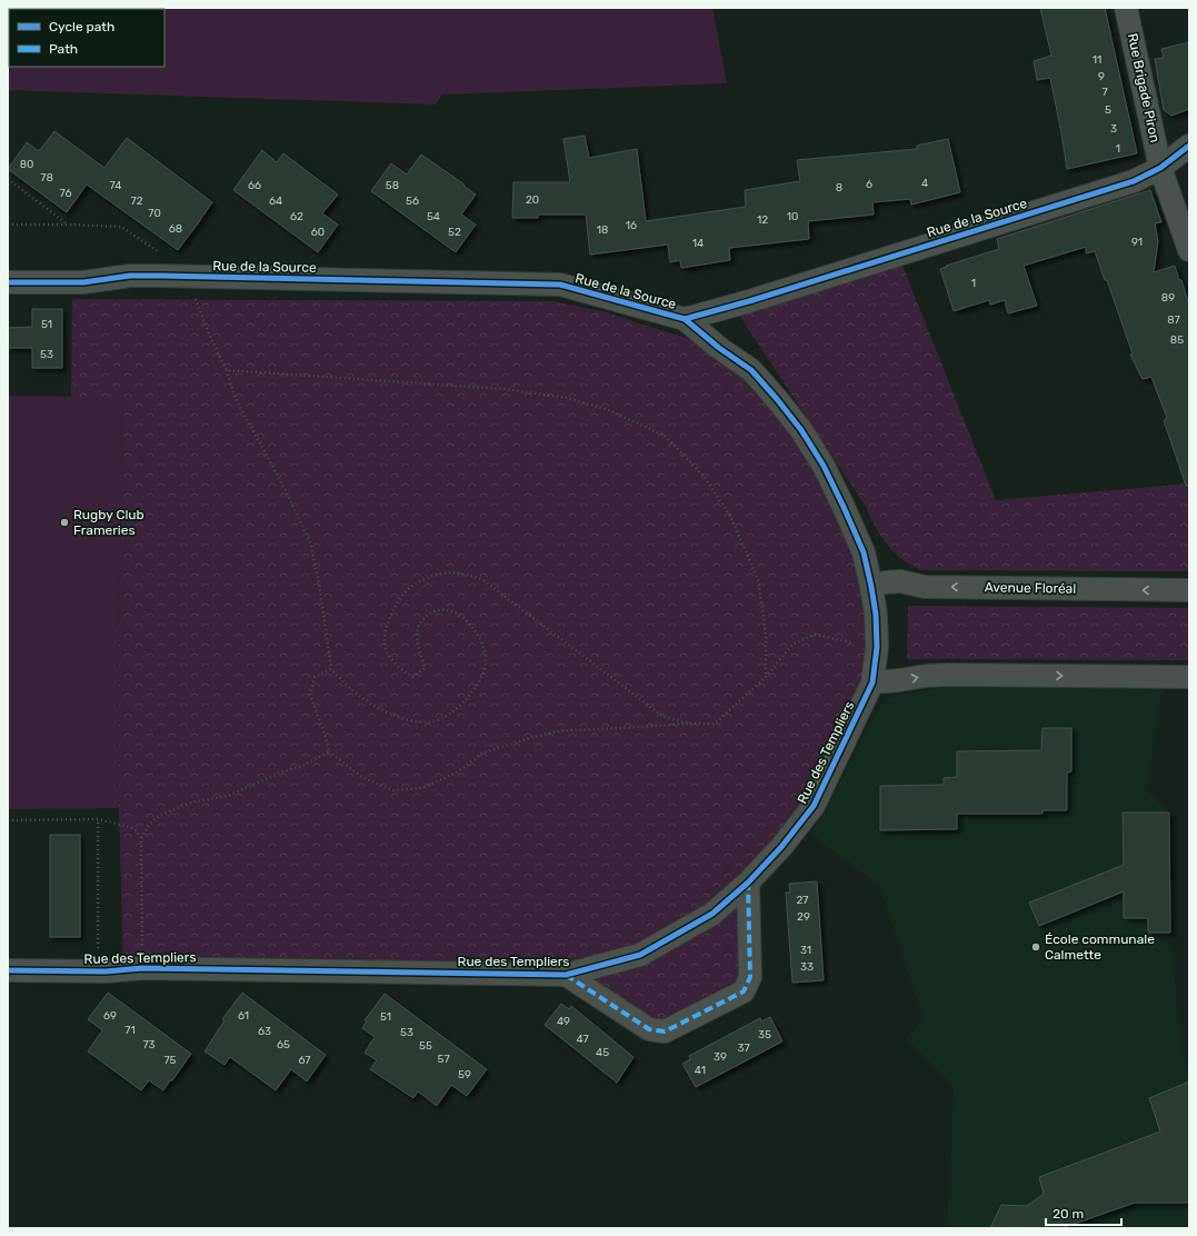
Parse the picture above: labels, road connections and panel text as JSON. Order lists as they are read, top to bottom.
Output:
{
  "streets": {
    "street": [
      "Rue Brigade Piron",
      "Rue de la Source",
      "Avenue Floréal",
      "Rue des Templiers"
    ]
  },
  "crossings": [
    ["Rue Brigade Piron", "Rue de la Source"],
    ["Rue de la Source", "Rue des Templiers"],
    ["Avenue Floréal", "Rue des Templiers"]
  ],
  "places": ["Rugby Club Frameries", "École communale Calmette"],
  "house_numbers": [
    "11",
    "9",
    "7",
    "5",
    "3",
    "1",
    "80",
    "78",
    "4",
    "6",
    "74",
    "66",
    "58",
    "8",
    "76",
    "20",
    "72",
    "64",
    "56",
    "70",
    "62",
    "54",
    "10",
    "12",
    "16",
    "68",
    "18",
    "60",
    "52",
    "91",
    "14",
    "1",
    "89",
    "87",
    "51",
    "85",
    "53",
    "27",
    "29",
    "31",
    "33",
    "69",
    "61",
    "51",
    "49",
    "71",
    "63",
    "53",
    "35",
    "47",
    "73",
    "65",
    "55",
    "37",
    "45",
    "39",
    "57",
    "75",
    "67",
    "41",
    "59"
  ],
  "legend": ["Cycle path", "Path"],
  "scale_bar": "20 m"
}
